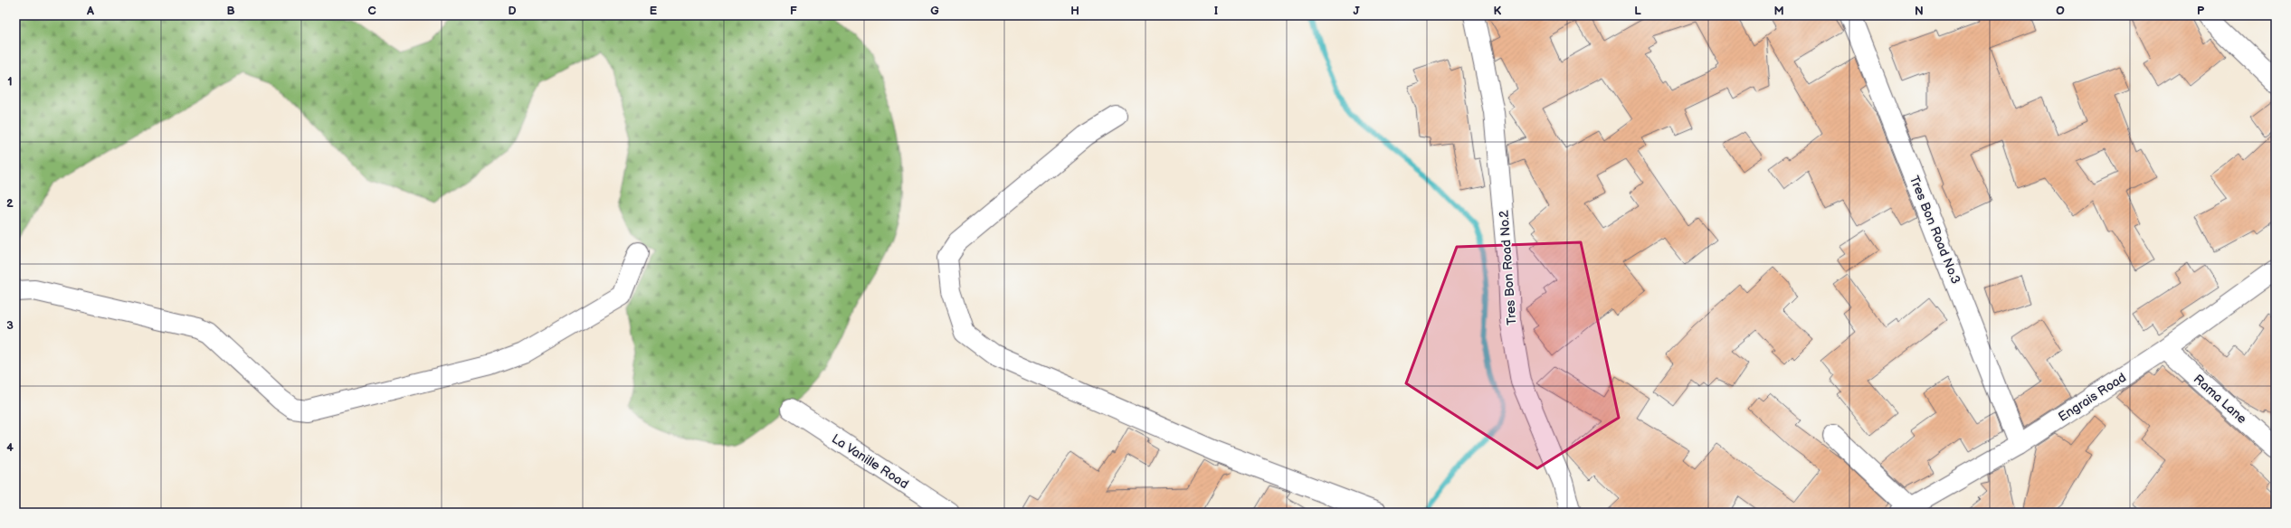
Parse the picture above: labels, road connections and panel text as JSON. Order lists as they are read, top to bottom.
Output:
{
  "streets": {
    "street": [
      "Tres Bon Road No.3",
      "Tres Bon Road No.2",
      "Engrais Road",
      "Rama Lane",
      "La Vanille Road"
    ]
  },
  "crossings": [
    ["Tres Bon Road No.3", "Engrais Road"],
    ["Engrais Road", "Rama Lane"]
  ],
  "grid": {
    "columns": [
      "A",
      "B",
      "C",
      "D",
      "E",
      "F",
      "G",
      "H",
      "I",
      "J",
      "K",
      "L",
      "M",
      "N",
      "O",
      "P"
    ],
    "rows": [
      "1",
      "2",
      "3",
      "4"
    ]
  }
}
